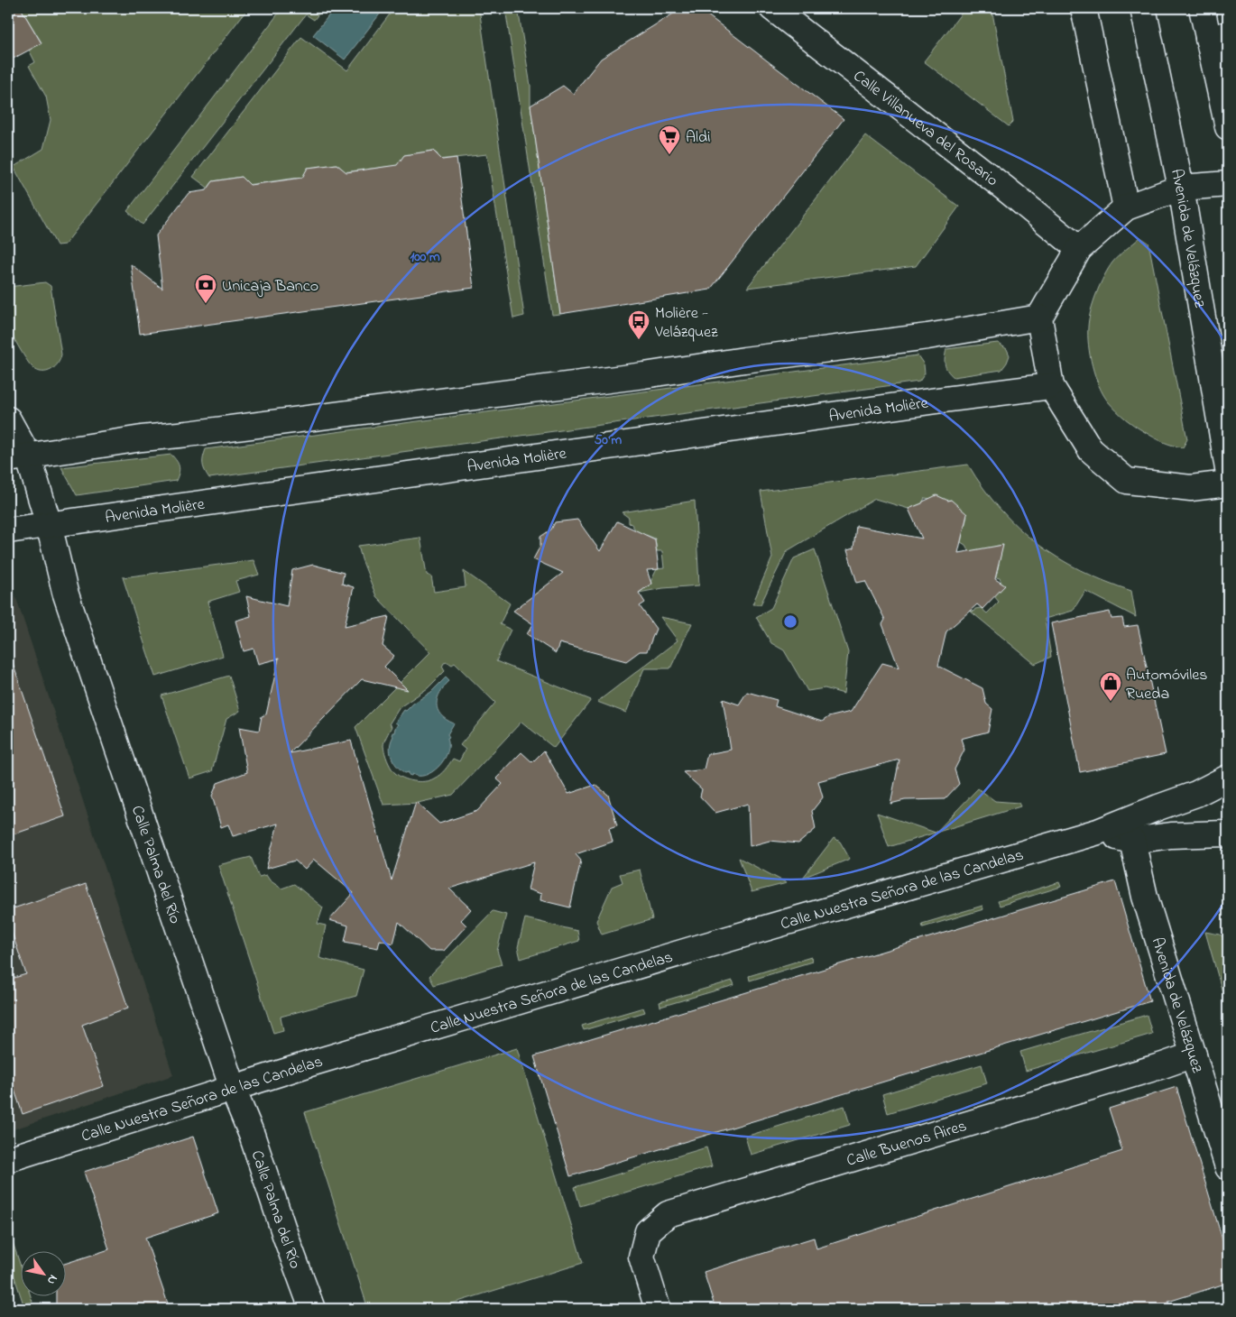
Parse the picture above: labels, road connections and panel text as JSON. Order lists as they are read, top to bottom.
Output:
{
  "streets": {
    "street": [
      "Calle Villanueva del Rosario",
      "Avenida de Velázquez",
      "Avenida Molière",
      "Calle Palma del Río",
      "Calle Nuestra Señora de las Candelas",
      "Calle Buenos Aires"
    ]
  },
  "crossings": [
    ["Avenida de Velázquez", "Calle Buenos Aires"],
    ["Avenida Molière", "Calle Palma del Río"],
    ["Calle Palma del Río", "Calle Nuestra Señora de las Candelas"]
  ],
  "places": {
    "supermarket": ["Aldi"],
    "bank": ["Unicaja Banco"],
    "bus stop": ["Molière - Velázquez"],
    "shop": ["Automóviles Rueda"]
  },
  "north": "bottom right",
  "rings": ["100 m", "50 m"]
}
